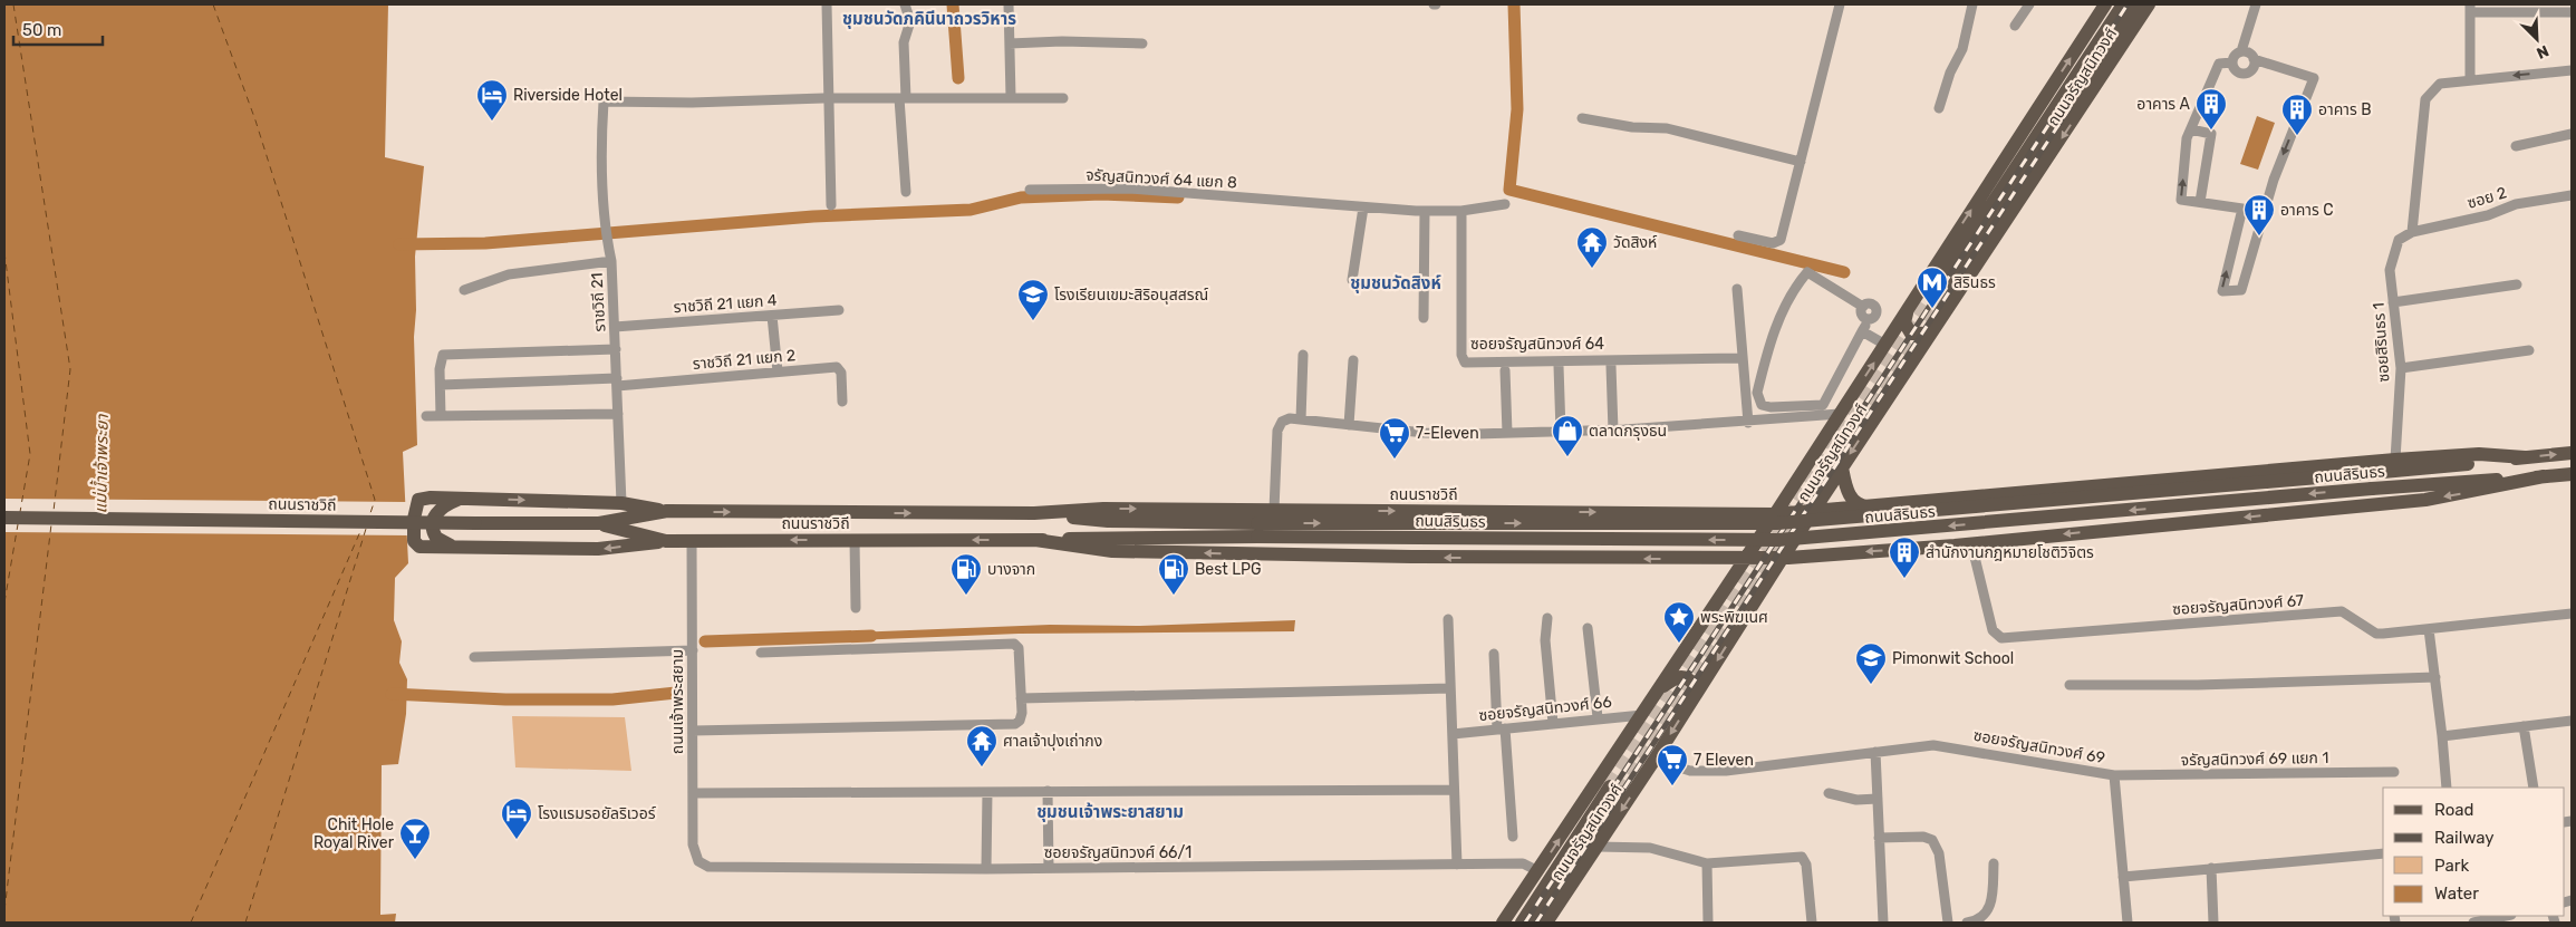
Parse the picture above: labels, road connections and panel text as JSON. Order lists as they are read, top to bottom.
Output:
{
  "streets": {
    "main road": ["ถนนจรัญสนิทวงศ์", "ถนนสิรินธร", "ถนนราชวิถี"],
    "street": [
      "จรัญสนิทวงศ์ 64 แยก 8",
      "ซอย 2",
      "ราชวิถี 21",
      "ราชวิถี 21 แยก 4",
      "ซอยสิรินธร 1",
      "ซอยจรัญสนิทวงศ์ 64",
      "ราชวิถี 21 แยก 2",
      "ซอยจรัญสนิทวงศ์ 67",
      "ถนนเจ้าพระสยาม",
      "ซอยจรัญสนิทวงศ์ 66",
      "ซอยจรัญสนิทวงศ์ 69",
      "จรัญสนิทวงศ์ 69 แยก 1",
      "ซอยจรัญสนิทวงศ์ 66/1"
    ]
  },
  "crossings": [
    ["ถนนจรัญสนิทวงศ์", "ถนนสิรินธร"],
    ["ถนนจรัญสนิทวงศ์", "ถนนราชวิถี"],
    ["ถนนจรัญสนิทวงศ์", "ซอยจรัญสนิทวงศ์ 66"],
    ["ถนนจรัญสนิทวงศ์", "ซอยจรัญสนิทวงศ์ 69"],
    ["ถนนจรัญสนิทวงศ์", "ซอยจรัญสนิทวงศ์ 66/1"],
    ["ซอย 2", "ซอยสิรินธร 1"],
    ["ราชวิถี 21", "ราชวิถี 21 แยก 4"],
    ["ราชวิถี 21", "ราชวิถี 21 แยก 2"],
    ["ซอยสิรินธร 1", "ถนนสิรินธร"],
    ["ถนนสิรินธร", "ถนนราชวิถี"],
    ["ถนนสิรินธร", "ซอยจรัญสนิทวงศ์ 67"],
    ["ถนนราชวิถี", "ถนนเจ้าพระสยาม"],
    ["ถนนเจ้าพระสยาม", "ซอยจรัญสนิทวงศ์ 66/1"],
    ["ซอยจรัญสนิทวงศ์ 69", "จรัญสนิทวงศ์ 69 แยก 1"]
  ],
  "districts": ["ชุมชนวัดภคินีนาถวรวิหาร", "ชุมชนวัดสิงห์", "ชุมชนเจ้าพระยาสยาม"],
  "water": ["แม่น้ำเจ้าพระยา"],
  "places": {
    "hotel": ["Riverside Hotel", "โรงแรมรอยัลริเวอร์"],
    "building": [
      "อาคาร A",
      "อาคาร B",
      "อาคาร C",
      "สำนักงานกฎหมายโชติวิจิตร"
    ],
    "temple": ["วัดสิงห์", "ศาลเจ้าปุงเถ่ากง"],
    "metro station": ["สิรินธร"],
    "school or university": ["โรงเรียนเขมะสิริอนุสสรณ์", "Pimonwit School"],
    "shop": ["ตลาดกรุงธน"],
    "supermarket": ["7-Eleven", "7 Eleven"],
    "fuel station": ["บางจาก", "Best LPG"],
    "place": ["พระพิฆเนศ"],
    "bar": ["Chit Hole Royal River"]
  },
  "legend": [
    "Road",
    "Railway",
    "Park",
    "Water"
  ],
  "scale_bar": "50 m",
  "north": "bottom right"
}
